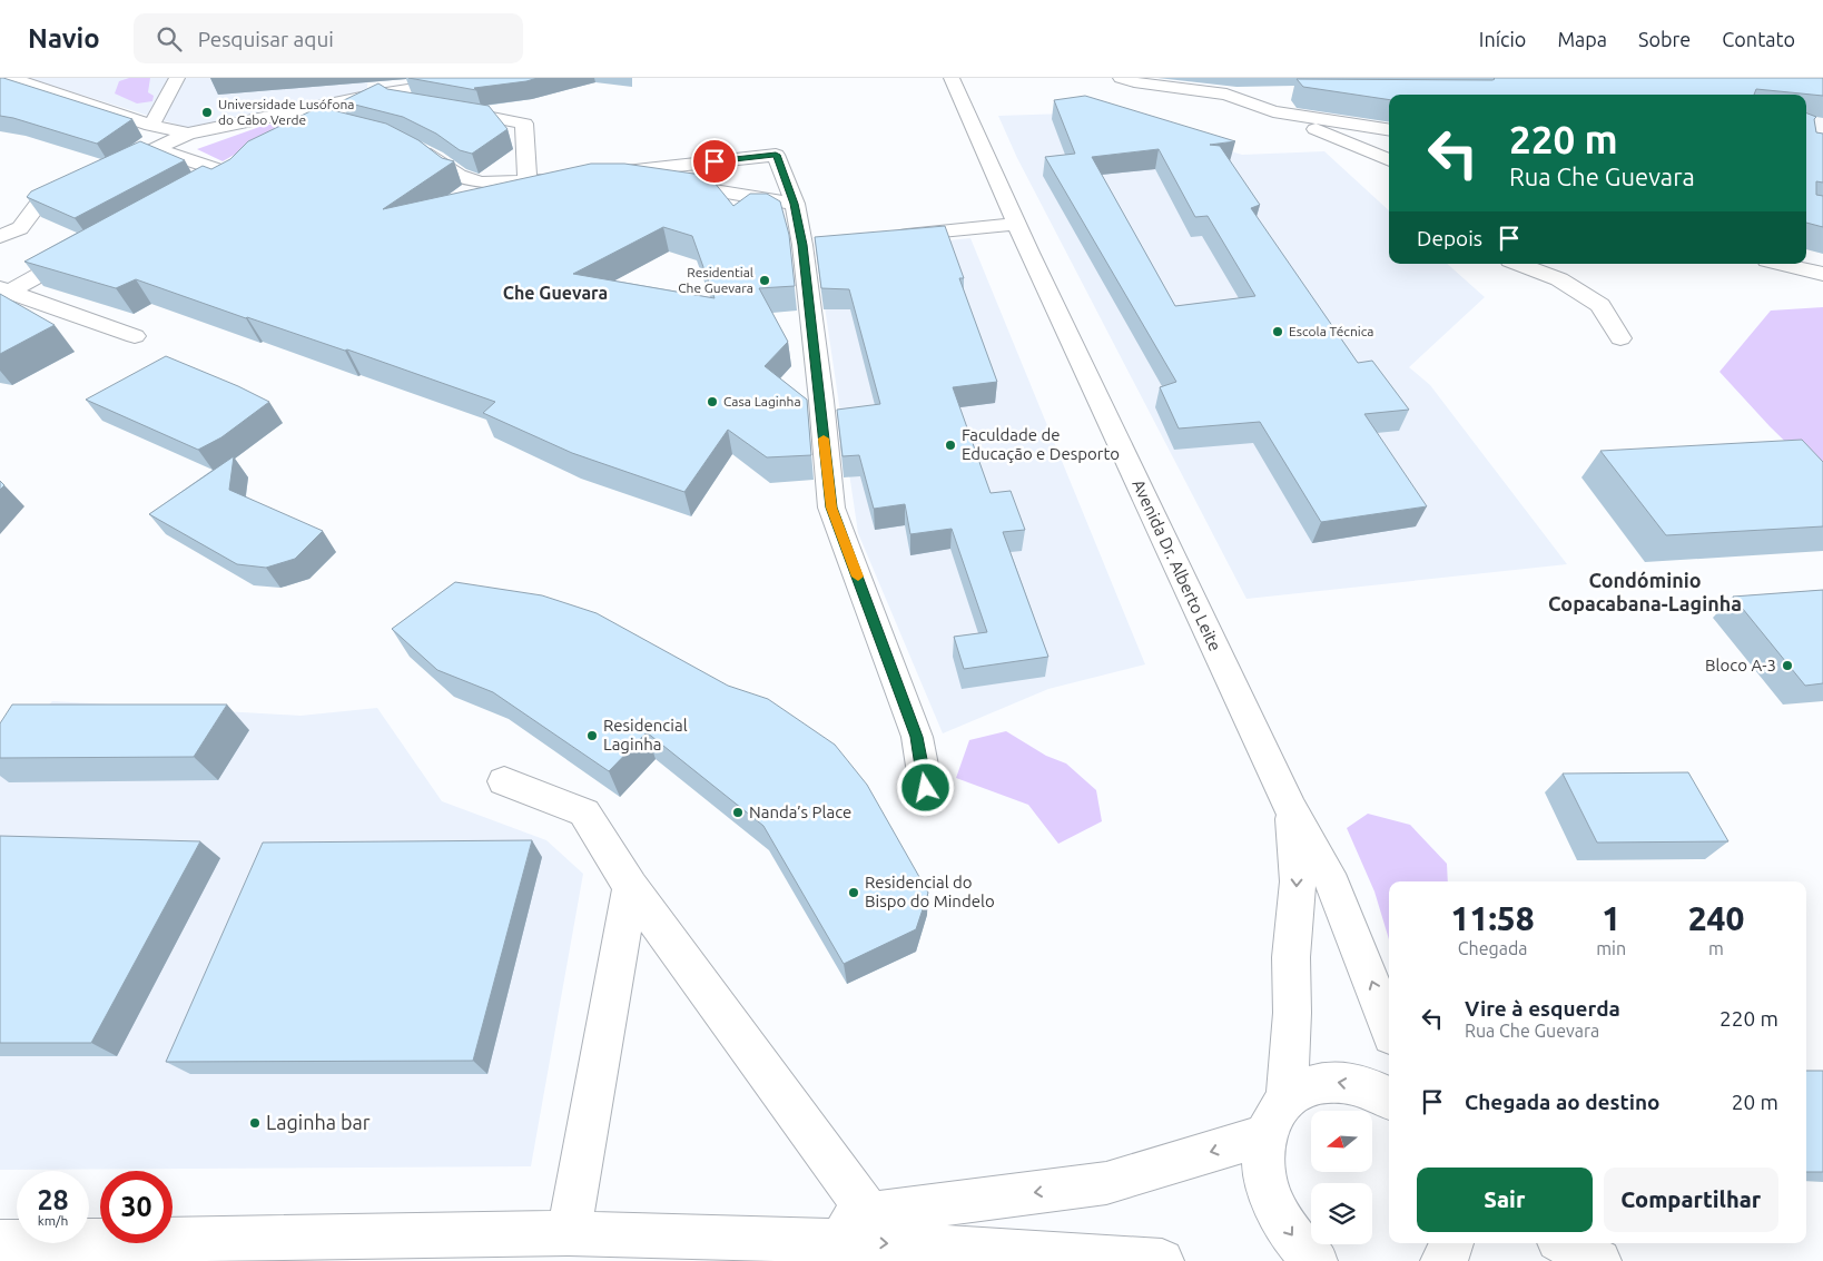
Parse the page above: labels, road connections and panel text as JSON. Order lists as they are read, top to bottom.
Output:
{
  "streets": {
    "street": ["Avenida Dr. Alberto Leite"]
  },
  "districts": ["Che Guevara", "Condóminio Copacabana-Laginha"],
  "places": [
    "Universidade Lusófona do Cabo Verde",
    "Residential Che Guevara",
    "Escola Técnica",
    "Casa Laginha",
    "Faculdade de Educação e Desporto",
    "Bloco A-3",
    "Residencial Laginha",
    "Nanda’s Place",
    "Residencial do Bispo do Mindelo",
    "Laginha bar"
  ],
  "north": "left",
  "page": {
    "header": "Navio",
    "search": "Pesquisar aqui",
    "nav": [
      "Início",
      "Mapa",
      "Sobre",
      "Contato"
    ],
    "turn": ["220 m", "Rua Che Guevara"],
    "then": "Depois",
    "eta": [
      "11:58",
      "Chegada",
      "1",
      "min",
      "240",
      "m"
    ],
    "list": [
      {
        "name": "Vire à esquerda",
        "note": "Rua Che Guevara",
        "value": "220 m"
      },
      {
        "name": "Chegada ao destino",
        "value": "20 m"
      }
    ],
    "buttons": ["Sair", "Compartilhar"],
    "speed": "28 km/h",
    "limit": "30"
  }
}
